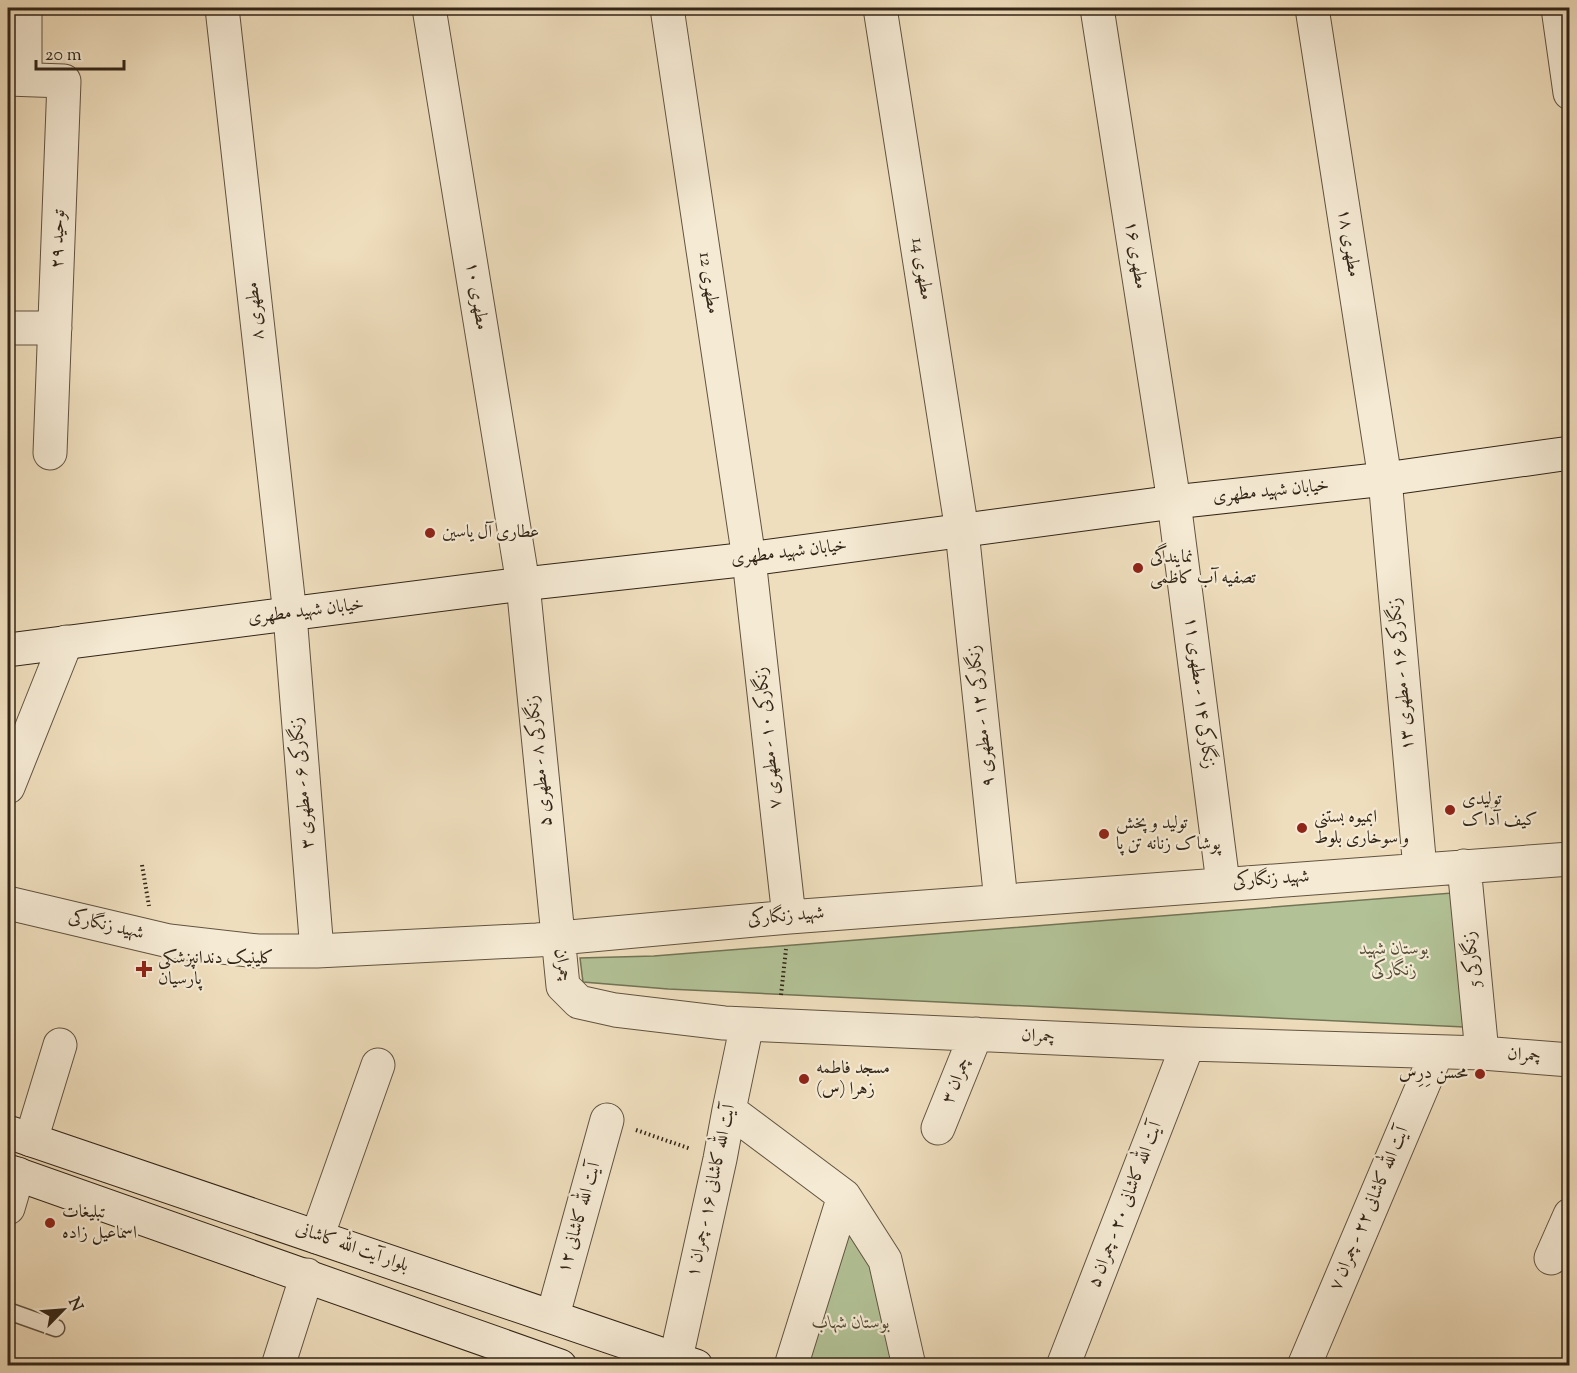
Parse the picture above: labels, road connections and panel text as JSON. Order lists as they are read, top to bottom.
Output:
{
  "streets": {
    "street": [
      "توحید ۲۹",
      "مطهری ۱۸",
      "مطهری ۱۶",
      "مطهری 14",
      "مطهری 12",
      "مطهری ۱۰",
      "مطهری ۸",
      "خیابان شهید مطهری",
      "زنگارکی ۱۶ - مطهری ۱۳",
      "زنگارکی ۱۴ - مطهری ۱۱",
      "زنگارکی ۱۲ - مطهری ۹",
      "زنگارکی ۱۰ - مطهری ۷",
      "زنگارکی ۸ - مطهری ۵",
      "زنگارکی ۶ - مطهری ۳",
      "شهید زنگارکی",
      "زنگارکی 5",
      "چمران",
      "چمران ۳",
      "آیت الله کاشانی ۱۶ - چمران ۱",
      "آیت الله کاشانی ۲۰ - چمران ۵",
      "آیت الله کاشانی ۲۲ - چمران ۷",
      "آیت الله کاشانی ۱۲",
      "بلوار آیت الله کاشانی"
    ]
  },
  "crossings": [
    ["مطهری ۱۸", "خیابان شهید مطهری"],
    ["مطهری ۱۸", "زنگارکی ۱۶ - مطهری ۱۳"],
    ["مطهری ۱۶", "خیابان شهید مطهری"],
    ["مطهری ۱۶", "زنگارکی ۱۴ - مطهری ۱۱"],
    ["مطهری 14", "خیابان شهید مطهری"],
    ["مطهری 14", "زنگارکی ۱۲ - مطهری ۹"],
    ["مطهری 12", "خیابان شهید مطهری"],
    ["مطهری 12", "زنگارکی ۱۰ - مطهری ۷"],
    ["مطهری ۱۰", "خیابان شهید مطهری"],
    ["مطهری ۱۰", "زنگارکی ۸ - مطهری ۵"],
    ["مطهری ۸", "خیابان شهید مطهری"],
    ["مطهری ۸", "زنگارکی ۶ - مطهری ۳"],
    ["خیابان شهید مطهری", "زنگارکی ۱۶ - مطهری ۱۳"],
    ["خیابان شهید مطهری", "زنگارکی ۱۴ - مطهری ۱۱"],
    ["خیابان شهید مطهری", "زنگارکی ۱۲ - مطهری ۹"],
    ["خیابان شهید مطهری", "زنگارکی ۱۰ - مطهری ۷"],
    ["خیابان شهید مطهری", "زنگارکی ۸ - مطهری ۵"],
    ["خیابان شهید مطهری", "زنگارکی ۶ - مطهری ۳"],
    ["زنگارکی ۱۶ - مطهری ۱۳", "شهید زنگارکی"],
    ["زنگارکی ۱۴ - مطهری ۱۱", "شهید زنگارکی"],
    ["زنگارکی ۱۲ - مطهری ۹", "شهید زنگارکی"],
    ["زنگارکی ۱۰ - مطهری ۷", "شهید زنگارکی"],
    ["زنگارکی ۸ - مطهری ۵", "شهید زنگارکی"],
    ["زنگارکی ۸ - مطهری ۵", "چمران"],
    ["زنگارکی ۶ - مطهری ۳", "شهید زنگارکی"],
    ["شهید زنگارکی", "زنگارکی 5"],
    ["شهید زنگارکی", "چمران"],
    ["زنگارکی 5", "چمران"],
    ["چمران", "چمران ۳"],
    ["چمران", "آیت الله کاشانی ۱۶ - چمران ۱"],
    ["چمران", "آیت الله کاشانی ۲۰ - چمران ۵"],
    ["چمران", "آیت الله کاشانی ۲۲ - چمران ۷"],
    ["آیت الله کاشانی ۱۶ - چمران ۱", "بلوار آیت الله کاشانی"],
    ["آیت الله کاشانی ۱۲", "بلوار آیت الله کاشانی"]
  ],
  "parks": ["بوستان شهید زنگارکی", "بوستان شهاب"],
  "places": {
    "other": [
      "عطاری آل یاسین",
      "نمایندگی تصفیه آب کاظمی",
      "تولیدی کیف آداک",
      "ابمیوه بستنی و ‌سوخاری بلوط",
      "تولید و پخش پوشاک زنانه تن پا",
      "محسن دِرِس",
      "مسجد فاطمه زهرا (س)",
      "تبلیغات اسماعیل زاده"
    ],
    "health": ["کلینیک دندانپزشکی پارسیان"]
  },
  "scale_bar": "20 m",
  "north": "top right"
}
